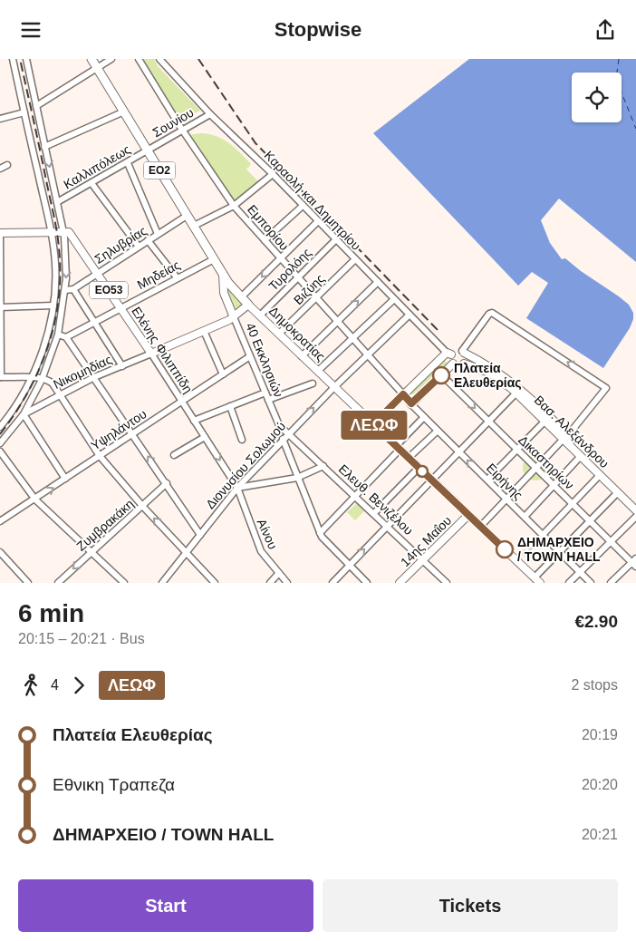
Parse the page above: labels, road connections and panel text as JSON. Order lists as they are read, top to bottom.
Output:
{
  "streets": {
    "highway": ["ΕΟ2", "Δημοκρατίας"],
    "main road": [
      "ΕΟ53",
      "Ελένης Φιλιππίδη",
      "Βασ. Αλεξάνδρου",
      "Ειρήνης",
      "14ης Μαΐου"
    ],
    "street": [
      "Σουνίου",
      "Καλλιπόλεως",
      "Καραολή και Δημητρίου",
      "Εμπορίου",
      "Σηλυβρίας",
      "Τυρολόης",
      "Μηδείας",
      "Βιζύης",
      "40 Εκκλησιών",
      "Νικομηδίας",
      "Υψηλάντου",
      "Δικαστηρίων",
      "Διονυσίου Σολωμού",
      "Ελευθ. Βενιζέλου",
      "Ζυμβρακάκη",
      "Αίνου"
    ]
  },
  "crossings": [
    ["Σουνίου", "Καλλιπόλεως"],
    ["Σουνίου", "Καραολή και Δημητρίου"],
    ["Σουνίου", "Εμπορίου"],
    ["Σουνίου", "Δημοκρατίας"],
    ["Καλλιπόλεως", "Δημοκρατίας"],
    ["Καραολή και Δημητρίου", "Τυρολόης"],
    ["Καραολή και Δημητρίου", "Βιζύης"],
    ["Καραολή και Δημητρίου", "Βασ. Αλεξάνδρου"],
    ["Καραολή και Δημητρίου", "Διονυσίου Σολωμού"],
    ["Εμπορίου", "Τυρολόης"],
    ["Εμπορίου", "Βιζύης"],
    ["Εμπορίου", "Διονυσίου Σολωμού"],
    ["Εμπορίου", "Ειρήνης"],
    ["Σηλυβρίας", "Δημοκρατίας"],
    ["Σηλυβρίας", "Ελένης Φιλιππίδη"],
    ["Τυρολόης", "Δημοκρατίας"],
    ["Μηδείας", "Δημοκρατίας"],
    ["Μηδείας", "Ελένης Φιλιππίδη"],
    ["Βιζύης", "Δημοκρατίας"],
    ["Δημοκρατίας", "Διονυσίου Σολωμού"],
    ["Δημοκρατίας", "14ης Μαΐου"],
    ["Ελένης Φιλιππίδη", "Νικομηδίας"],
    ["Ελένης Φιλιππίδη", "Υψηλάντου"],
    ["Ελένης Φιλιππίδη", "Διονυσίου Σολωμού"],
    ["Ελένης Φιλιππίδη", "Αίνου"],
    ["40 Εκκλησιών", "Υψηλάντου"],
    ["40 Εκκλησιών", "Διονυσίου Σολωμού"],
    ["40 Εκκλησιών", "Ελευθ. Βενιζέλου"],
    ["Διονυσίου Σολωμού", "Ελευθ. Βενιζέλου"],
    ["Διονυσίου Σολωμού", "Αίνου"],
    ["Ελευθ. Βενιζέλου", "14ης Μαΐου"]
  ],
  "places": ["Πλατεία Ελευθερίας", "ΔΗΜΑΡΧΕΙΟ / TOWN HALL"],
  "lines": ["bus line ΛΕΩΦ"],
  "page": {
    "header": "Stopwise",
    "on_map": "ΛΕΩΦ",
    "heading": ["6 min", "20:15 – 20:21 · Bus", "€2.90"],
    "legs": ["4", "ΛΕΩΦ", "2 stops"],
    "list": [
      {
        "name": "Πλατεία Ελευθερίας",
        "value": "20:19"
      },
      {
        "name": "Εθνικη Τραπεζα",
        "value": "20:20"
      },
      {
        "name": "ΔΗΜΑΡΧΕΙΟ / TOWN HALL",
        "value": "20:21"
      }
    ],
    "buttons": ["Start", "Tickets"]
  }
}
